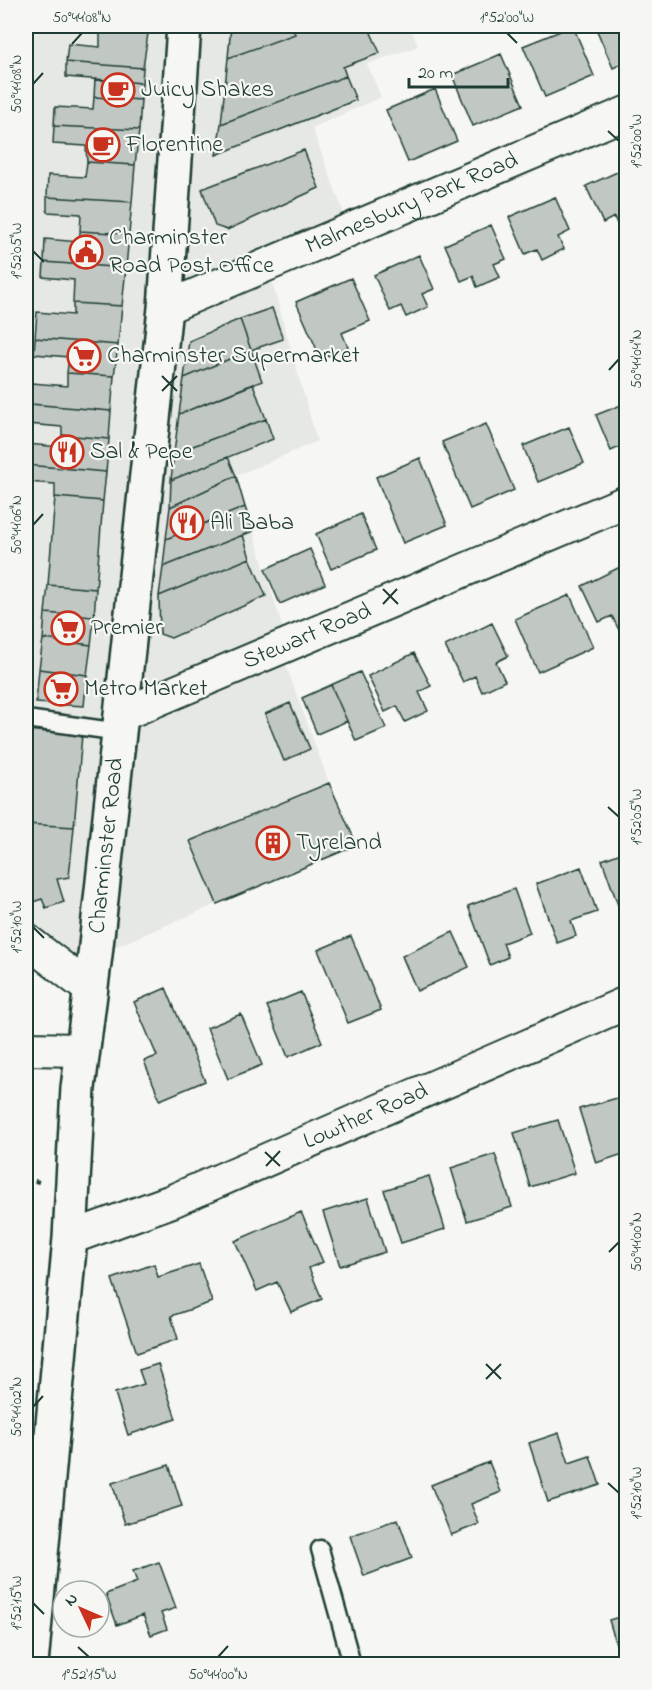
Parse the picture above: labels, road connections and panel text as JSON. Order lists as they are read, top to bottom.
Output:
{
  "streets": {
    "main road": ["Charminster Road"],
    "street": ["Malmesbury Park Road", "Stewart Road", "Lowther Road"]
  },
  "crossings": [
    ["Malmesbury Park Road", "Charminster Road"],
    ["Stewart Road", "Charminster Road"],
    ["Charminster Road", "Lowther Road"]
  ],
  "places": {
    "cafe": ["Juicy Shakes", "Florentine"],
    "public building": ["Charminster Road Post Office"],
    "supermarket": ["Charminster Supermarket", "Premier", "Metro Market"],
    "restaurant": ["Sal & Pepe", "Ali Baba"],
    "building": ["Tyreland"]
  },
  "scale_bar": "20 m",
  "north": "top left",
  "coordinates": [
    "50°44'08\"N",
    "1°52'00\"W",
    "1°52'05\"W",
    "50°44'04\"N",
    "50°44'06\"N",
    "1°52'10\"W",
    "50°44'00\"N",
    "50°44'02\"N",
    "1°52'15\"W"
  ]
}
